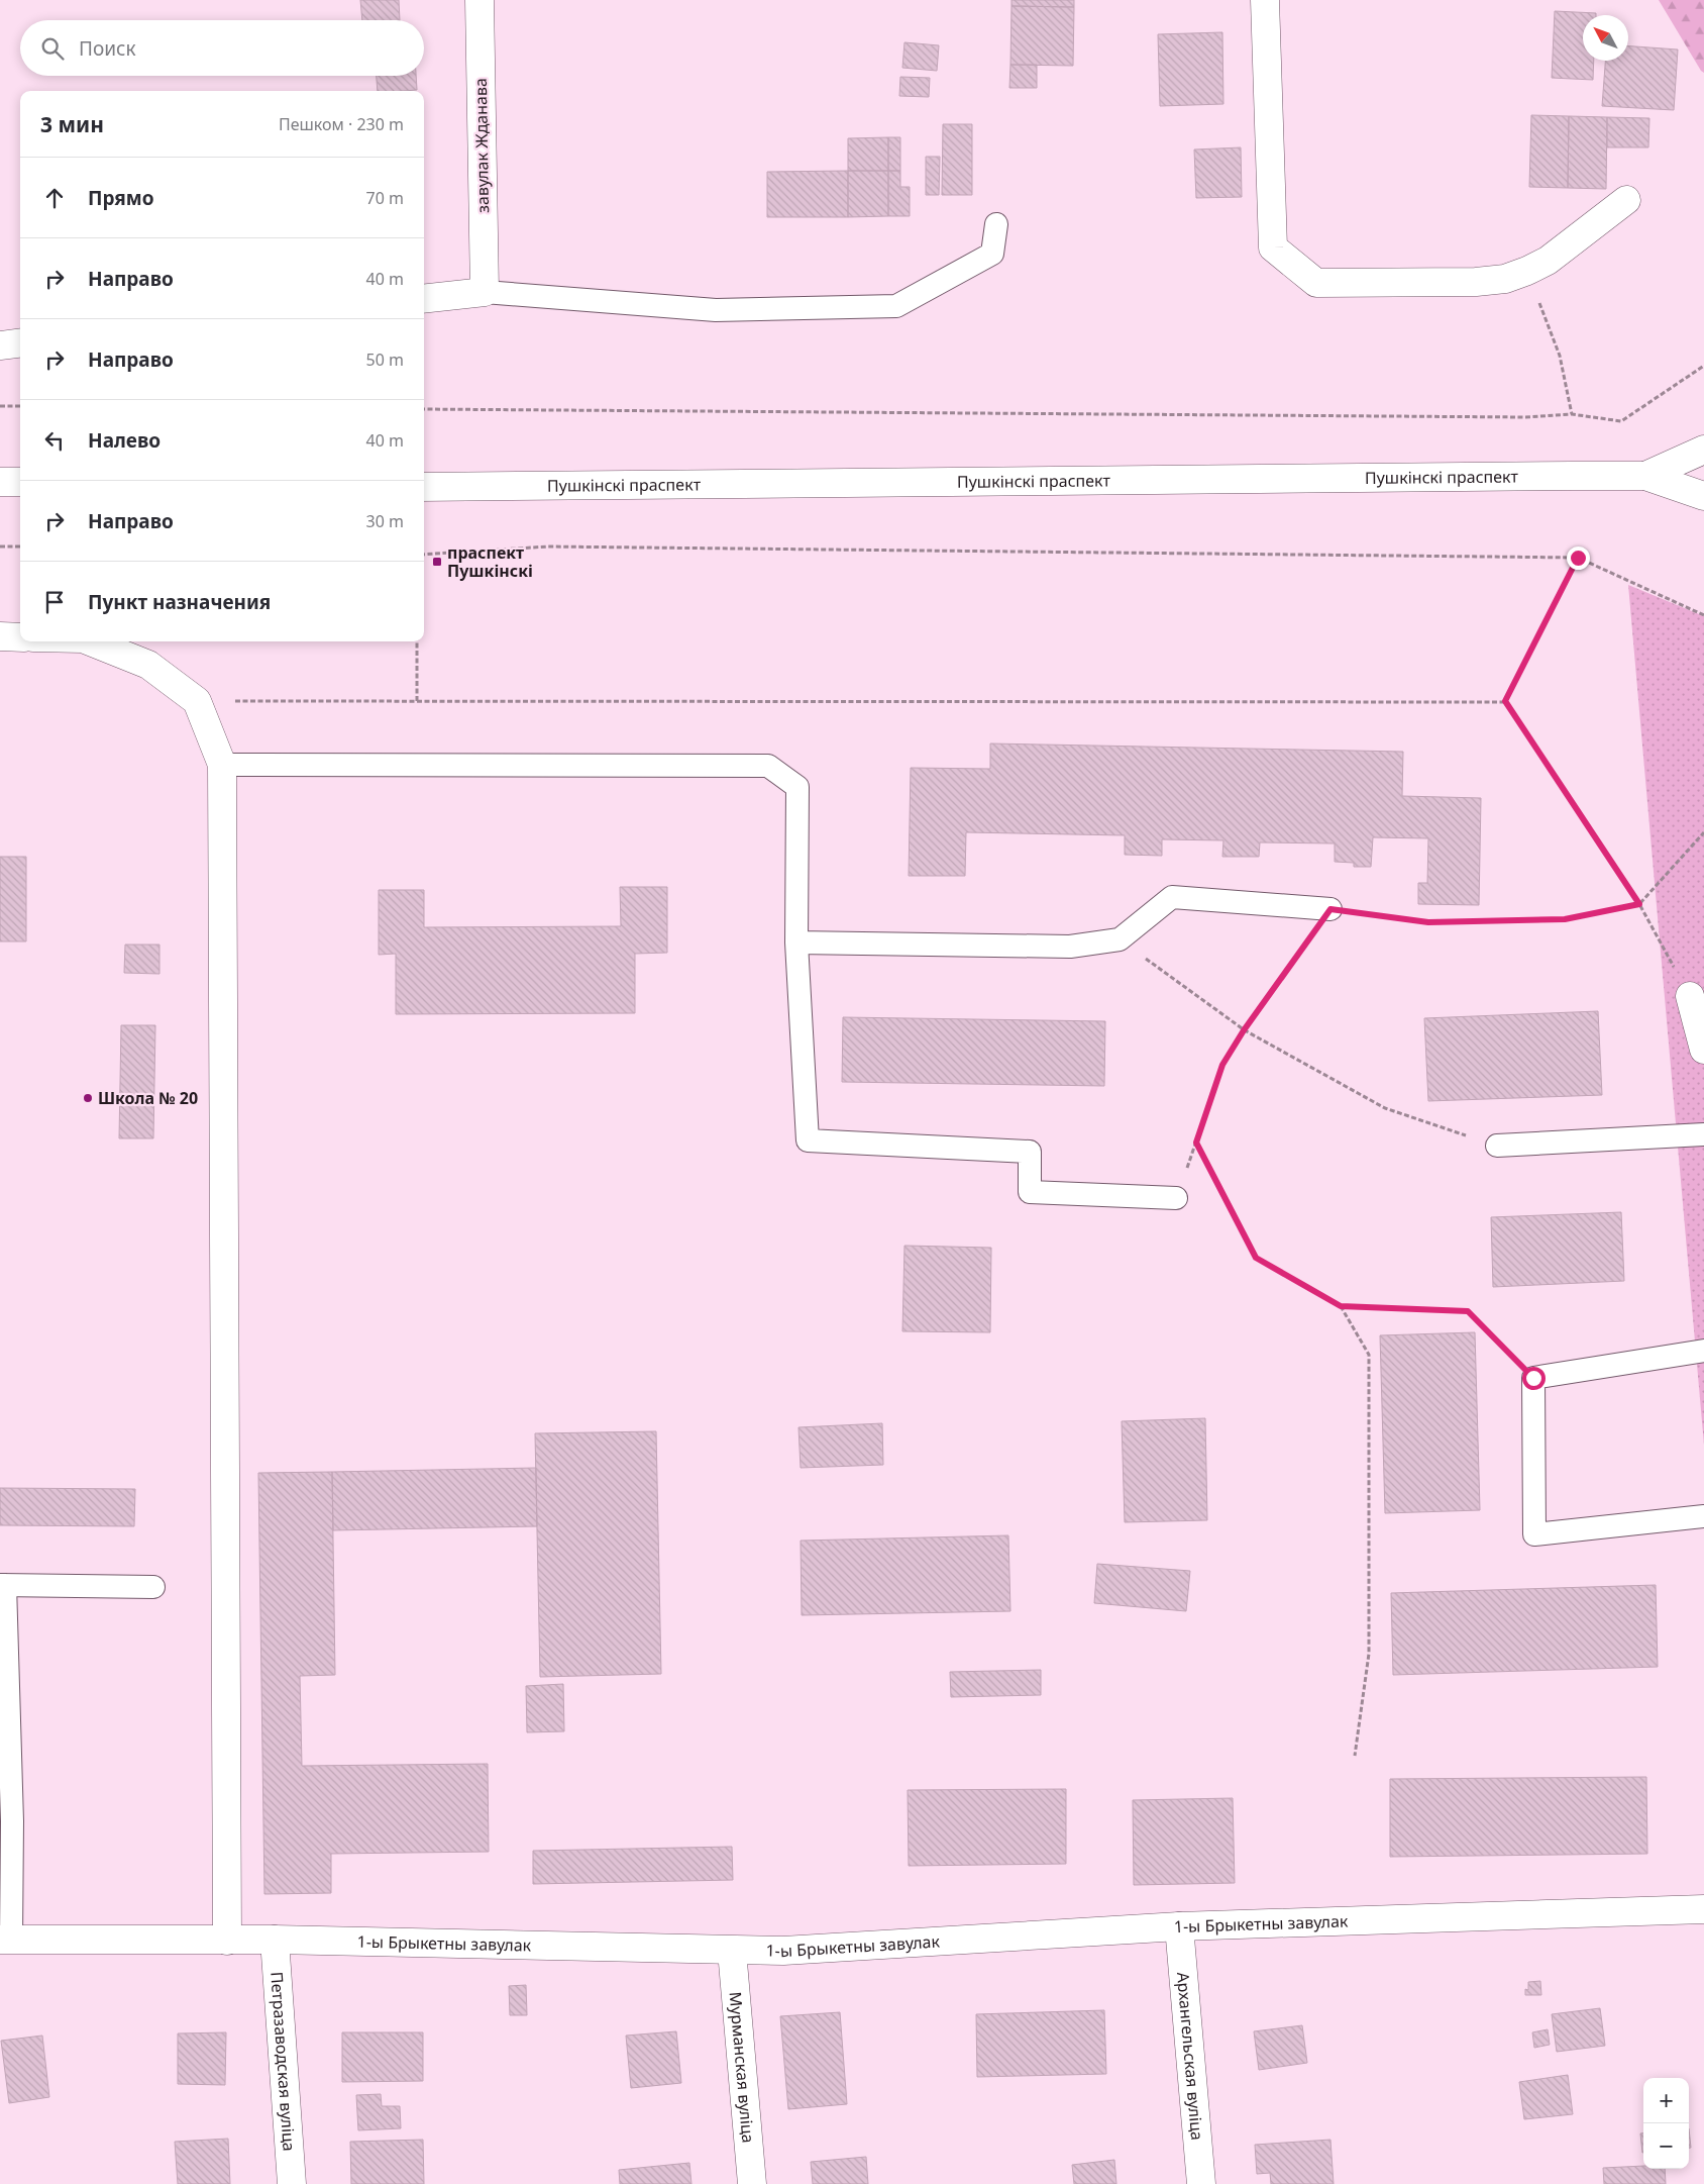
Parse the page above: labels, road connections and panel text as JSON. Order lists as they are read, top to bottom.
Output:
{
  "streets": {
    "street": [
      "завулак Жданава",
      "Пушкінскі праспект",
      "1-ы Брыкетны завулак",
      "Архангельская вуліца",
      "Петразаводская вуліца",
      "Мурманская вуліца"
    ]
  },
  "crossings": [
    ["1-ы Брыкетны завулак", "Архангельская вуліца"],
    ["1-ы Брыкетны завулак", "Петразаводская вуліца"],
    ["1-ы Брыкетны завулак", "Мурманская вуліца"]
  ],
  "places": {
    "transit": ["праспект Пушкінскі"],
    "other": ["Школа № 20"]
  },
  "north": "top left",
  "page": {
    "search": "Поиск",
    "heading": ["3 мин", "Пешком · 230 m"],
    "list": [
      ["Прямо", "70 m"],
      ["Направо", "40 m"],
      ["Направо", "50 m"],
      ["Налево", "40 m"],
      ["Направо", "30 m"],
      "Пункт назначения"
    ],
    "map_buttons": ["+", "−"]
  }
}
